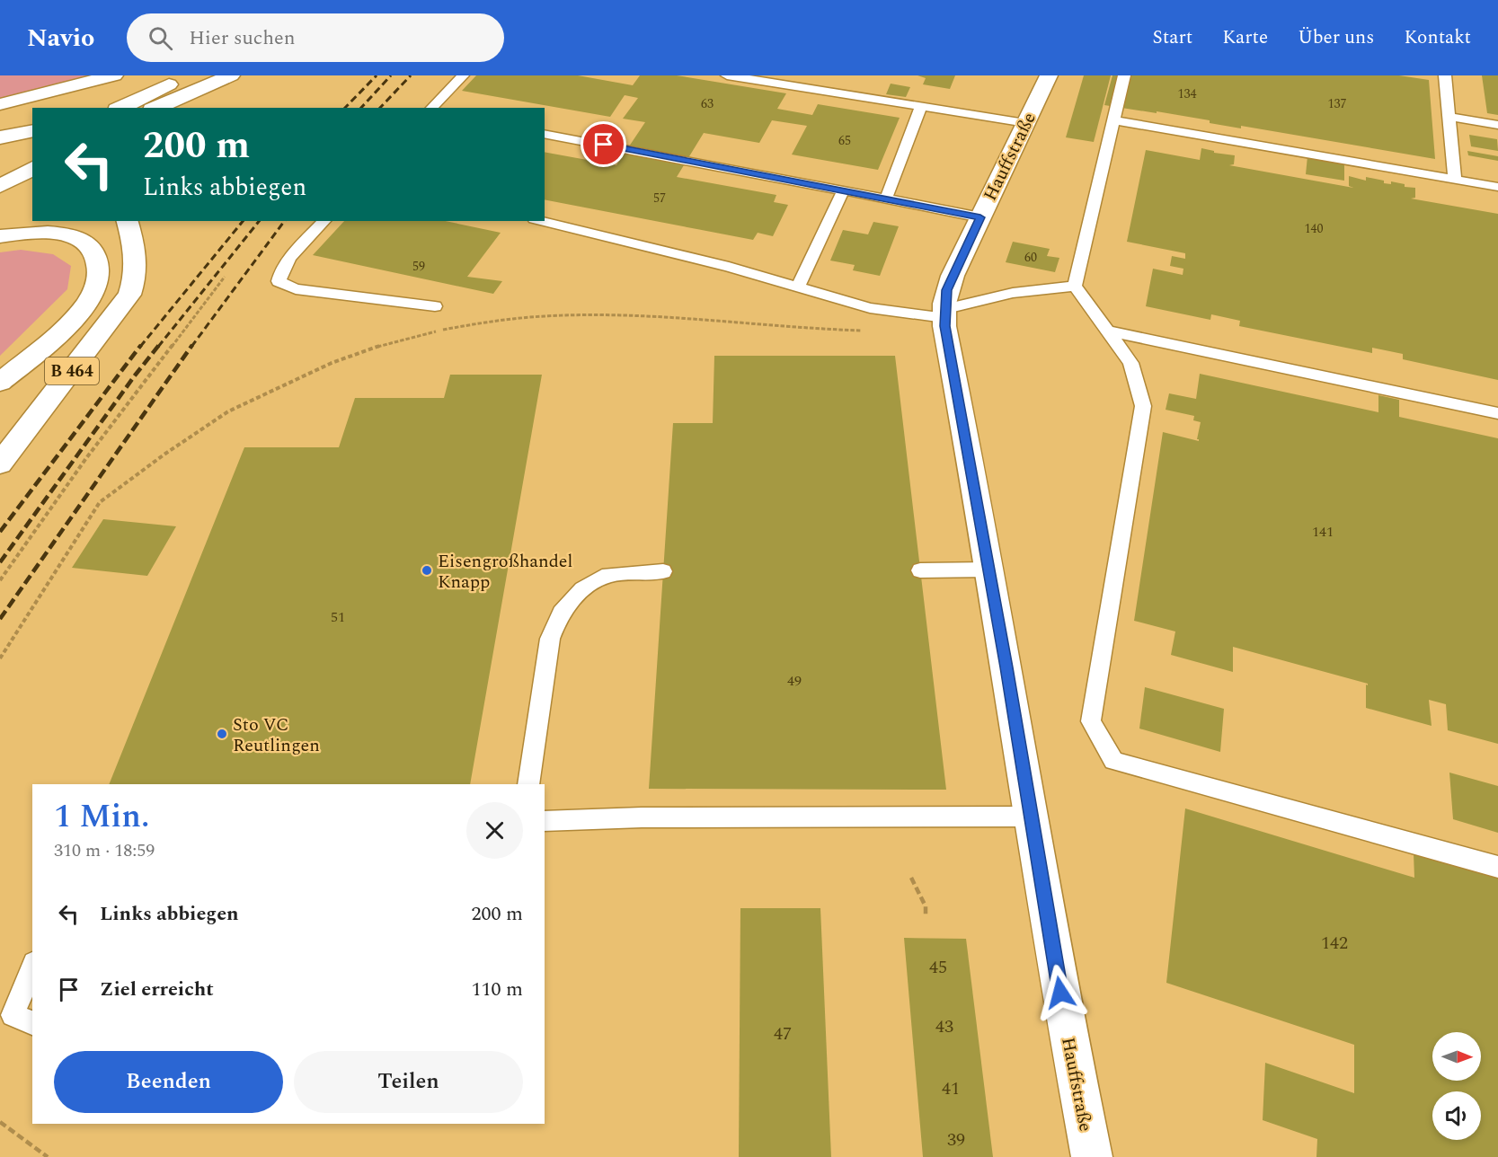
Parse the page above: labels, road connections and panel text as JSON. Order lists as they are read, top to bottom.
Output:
{
  "streets": {
    "main road": ["Hauffstraße", "B 464"]
  },
  "places": ["Eisengroßhandel Knapp", "Sto VC Reutlingen"],
  "house_numbers": [
    "134",
    "63",
    "137",
    "65",
    "57",
    "140",
    "60",
    "59",
    "141",
    "51",
    "49",
    "142",
    "45",
    "43",
    "47",
    "41",
    "39"
  ],
  "north": "right",
  "page": {
    "header": "Navio",
    "search": "Hier suchen",
    "nav": [
      "Start",
      "Karte",
      "Über uns",
      "Kontakt"
    ],
    "turn": ["200 m", "Links abbiegen"],
    "heading": ["1 Min.", "310 m · 18:59"],
    "list": [
      {
        "name": "Links abbiegen",
        "value": "200 m"
      },
      {
        "name": "Ziel erreicht",
        "value": "110 m"
      }
    ],
    "buttons": ["Beenden", "Teilen"]
  }
}
